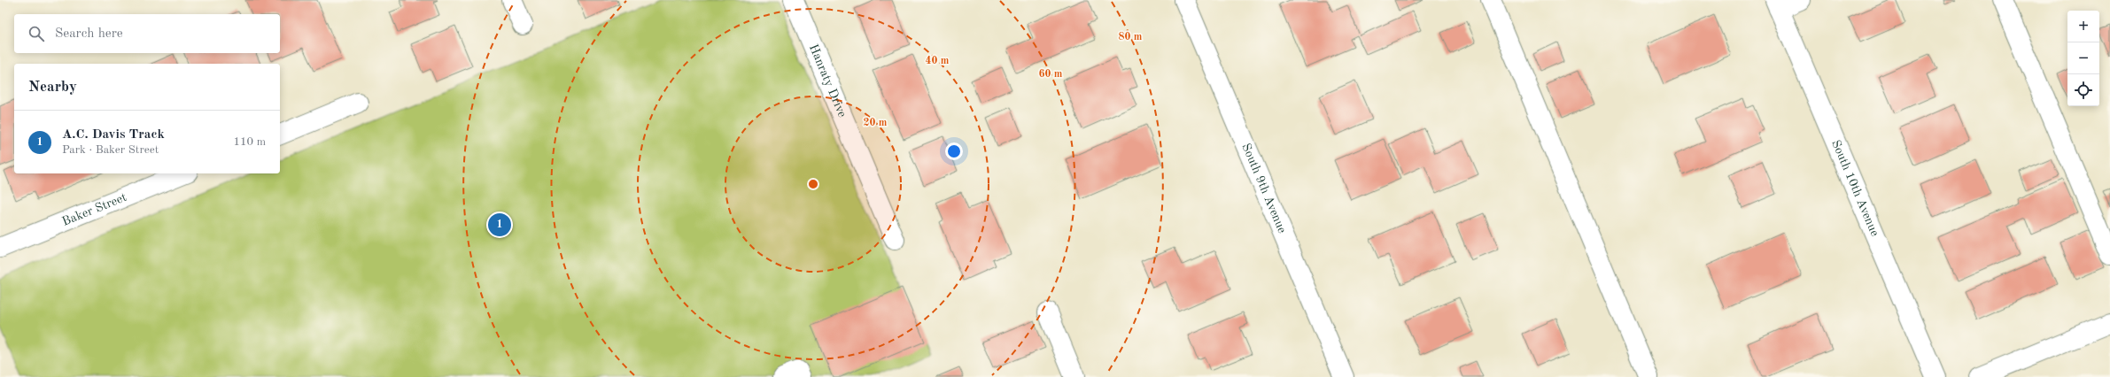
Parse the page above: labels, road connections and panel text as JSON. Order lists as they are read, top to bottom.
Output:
{
  "streets": {
    "street": [
      "Hanraty Drive",
      "South 9th Avenue",
      "South 10th Avenue",
      "Baker Street"
    ]
  },
  "page": {
    "map_buttons": ["+", "−"],
    "search": "Search here",
    "heading": "Nearby",
    "list": [
      {
        "mark": "1",
        "name": "A.C. Davis Track",
        "note": "Park · Baker Street",
        "value": "110 m"
      }
    ],
    "pins": "1"
  },
  "rings": [
    "80 m",
    "40 m",
    "60 m",
    "20 m"
  ]
}
